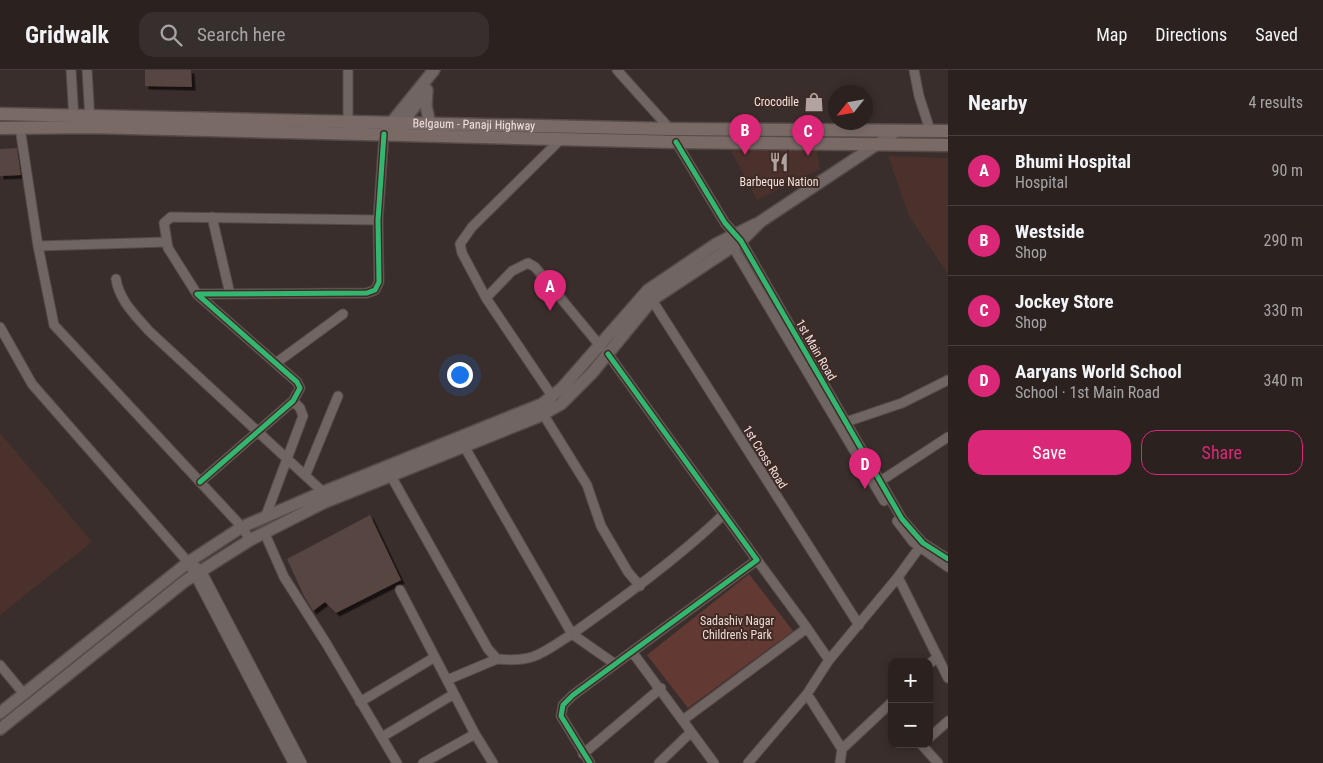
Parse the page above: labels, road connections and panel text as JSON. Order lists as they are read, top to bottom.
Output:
{
  "streets": {
    "highway": ["Belgaum - Panaji Highway"],
    "street": ["1st Main Road", "1st Cross Road"]
  },
  "parks": ["Sadashiv Nagar Children's Park"],
  "places": {
    "shop": ["Crocodile"],
    "restaurant": ["Barbeque Nation"]
  },
  "north": "bottom left",
  "page": {
    "header": "Gridwalk",
    "search": "Search here",
    "nav": ["Map", "Directions", "Saved"],
    "heading": ["Nearby", "4 results"],
    "pins": [
      "B",
      "C",
      "A",
      "D"
    ],
    "list": [
      {
        "mark": "A",
        "name": "Bhumi Hospital",
        "note": "Hospital",
        "value": "90 m"
      },
      {
        "mark": "B",
        "name": "Westside",
        "note": "Shop",
        "value": "290 m"
      },
      {
        "mark": "C",
        "name": "Jockey Store",
        "note": "Shop",
        "value": "330 m"
      },
      {
        "mark": "D",
        "name": "Aaryans World School",
        "note": "School · 1st Main Road",
        "value": "340 m"
      }
    ],
    "buttons": ["Save", "Share"],
    "map_buttons": ["+", "−"]
  }
}
